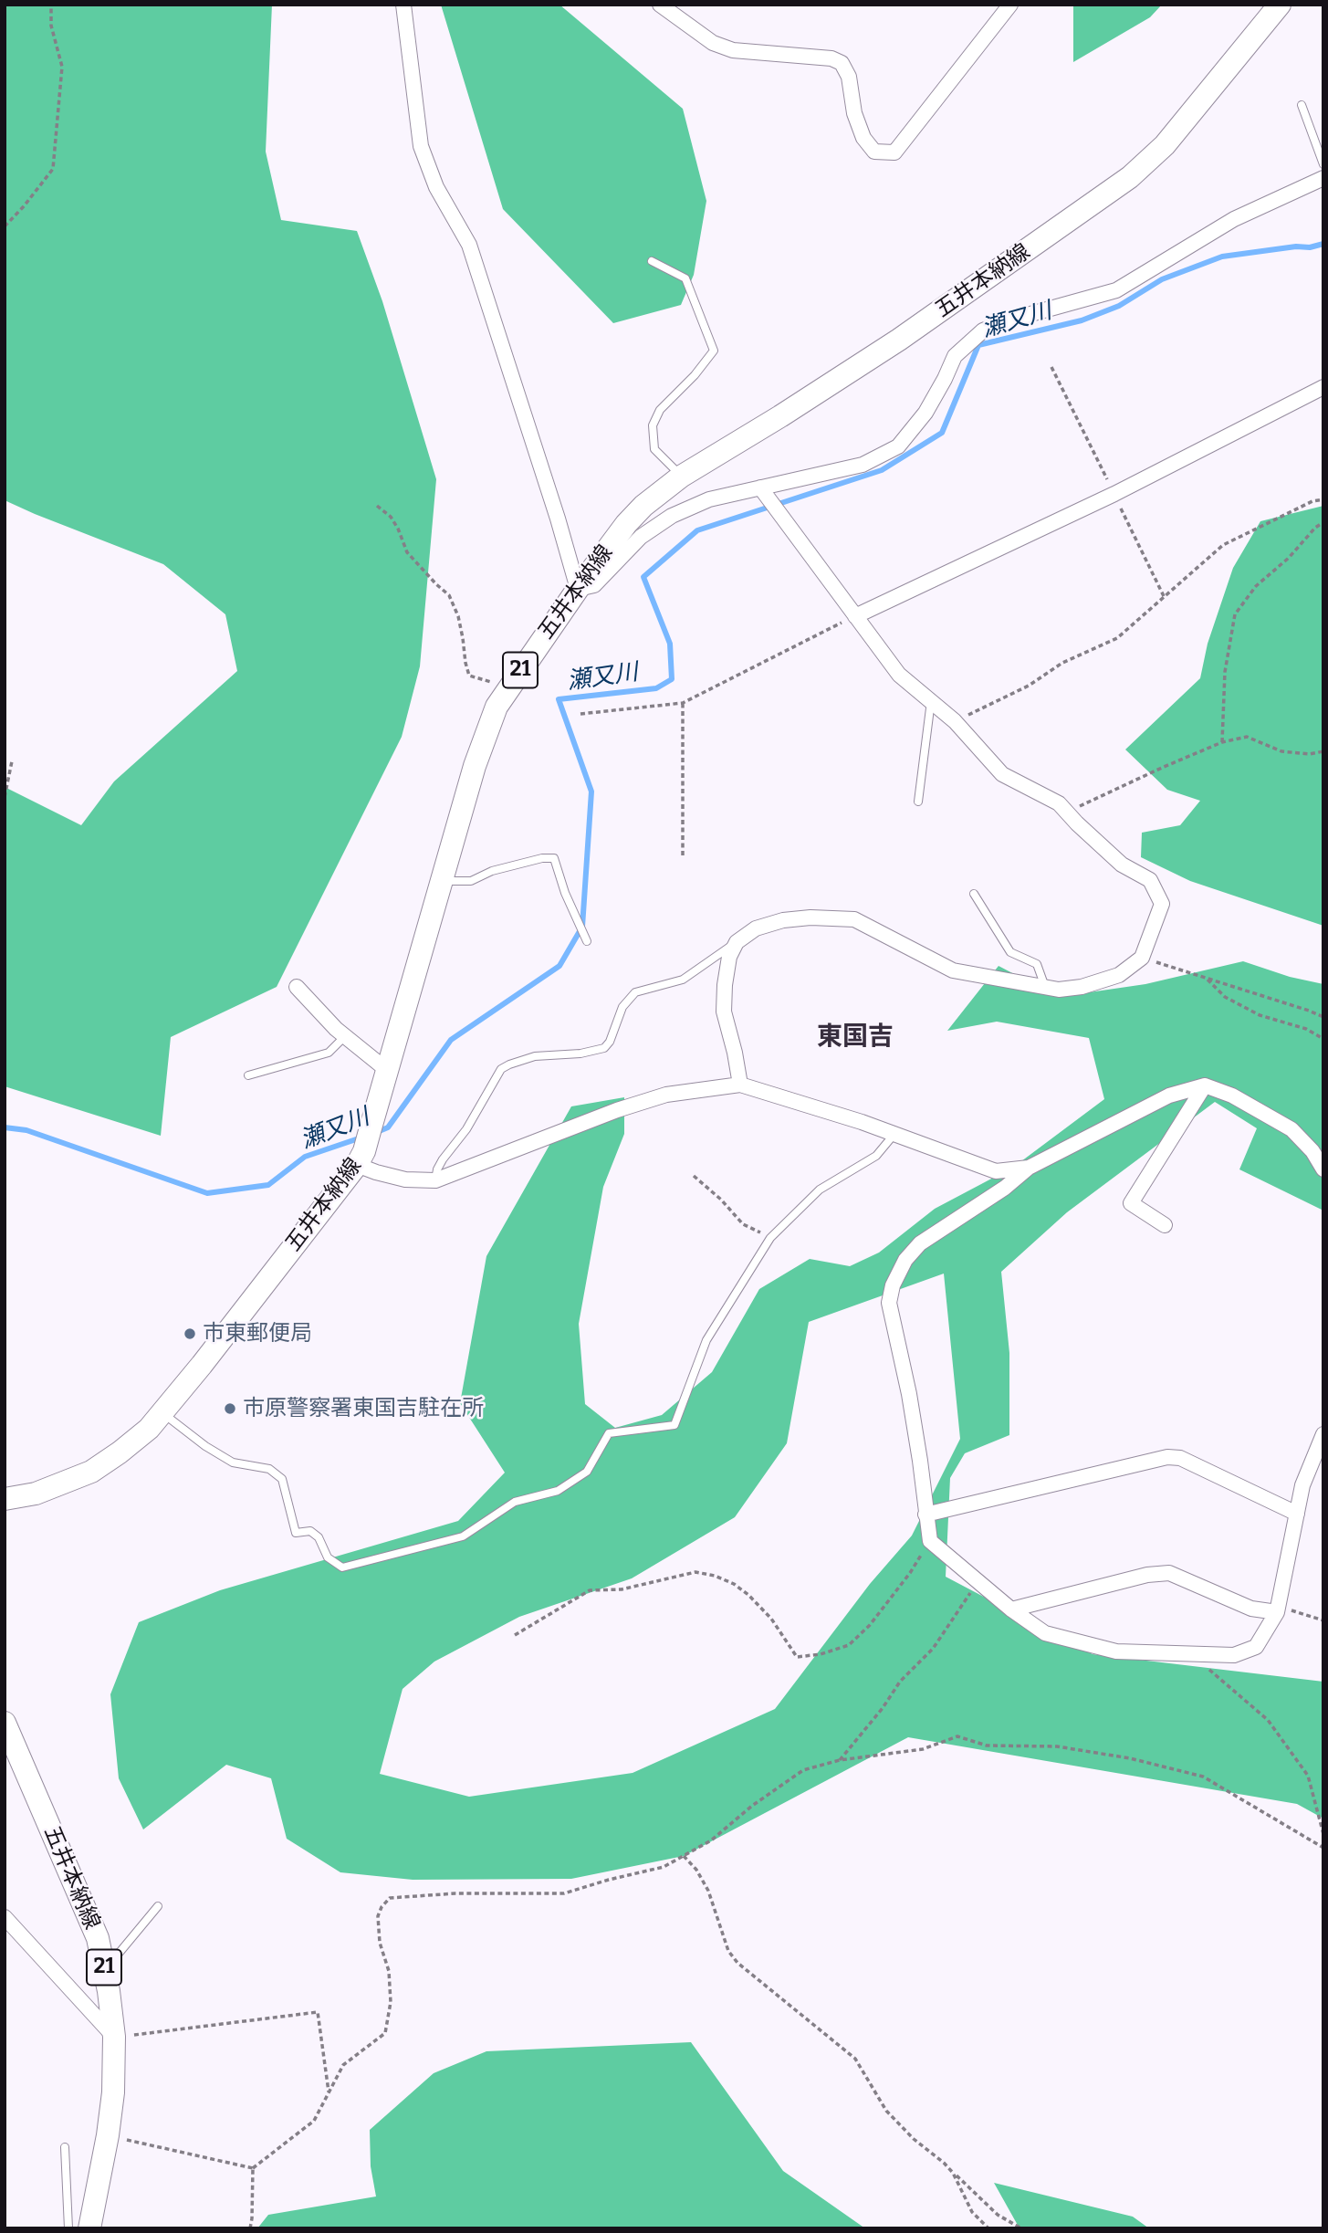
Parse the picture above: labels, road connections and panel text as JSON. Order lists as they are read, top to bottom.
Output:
{
  "streets": {
    "main road": ["五井本納線", "21"]
  },
  "districts": ["東国吉"],
  "water": ["瀬又川"],
  "places": ["市東郵便局", "市原警察署東国吉駐在所"]
}
